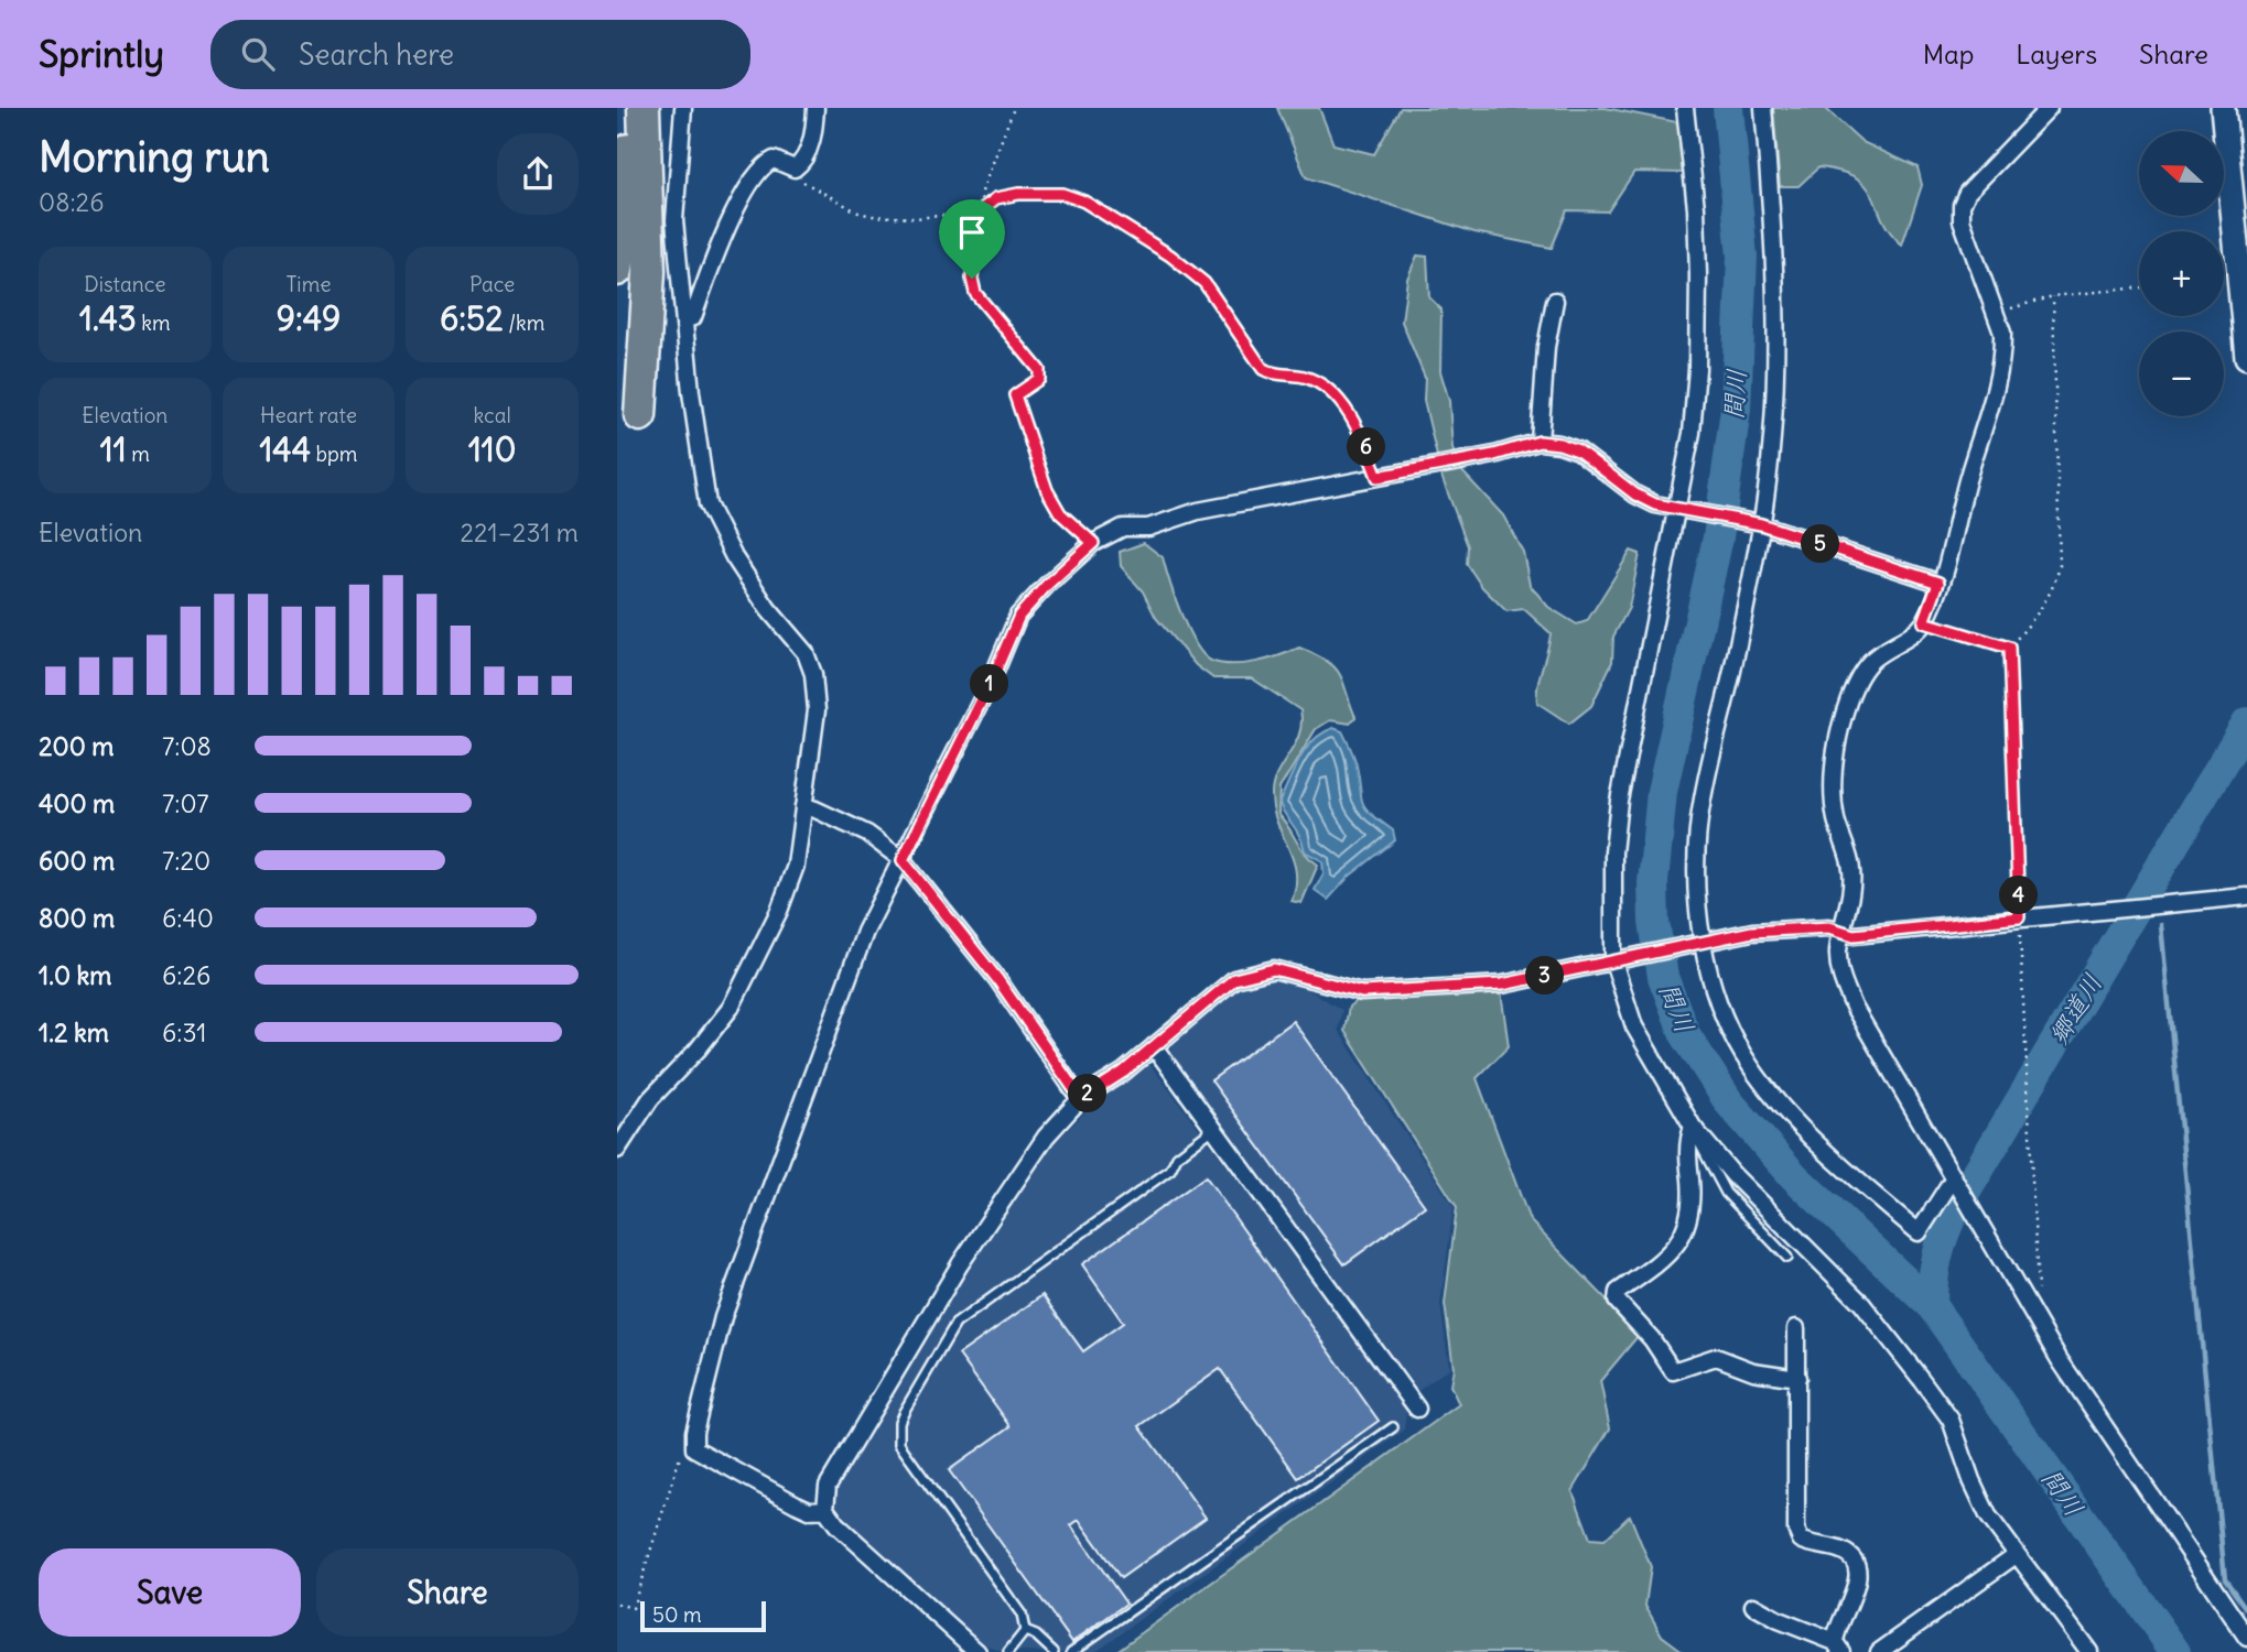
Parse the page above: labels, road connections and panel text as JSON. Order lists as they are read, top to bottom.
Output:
{
  "water": ["間川", "郷道川"],
  "scale_bar": "50 m",
  "north": "left",
  "page": {
    "header": "Sprintly",
    "search": "Search here",
    "nav": ["Map", "Layers", "Share"],
    "heading": ["Morning run", "08:26"],
    "map_buttons": ["+", "−"],
    "stats": [
      ["Distance", "1.43 km"],
      ["Time", "9:49"],
      ["Pace", "6:52 /km"],
      ["Elevation", "11 m"],
      ["Heart rate", "144 bpm"],
      ["kcal", "110"]
    ],
    "pins": [
      "6",
      "5",
      "1",
      "4",
      "3",
      "2"
    ],
    "chart": ["Elevation", "221–231 m"],
    "list": [
      {
        "name": "200 m",
        "note": "7:08"
      },
      {
        "name": "400 m",
        "note": "7:07"
      },
      {
        "name": "600 m",
        "note": "7:20"
      },
      {
        "name": "800 m",
        "note": "6:40"
      },
      {
        "name": "1.0 km",
        "note": "6:26"
      },
      {
        "name": "1.2 km",
        "note": "6:31"
      }
    ],
    "buttons": ["Save", "Share"],
    "scale": "50 m"
  }
}
